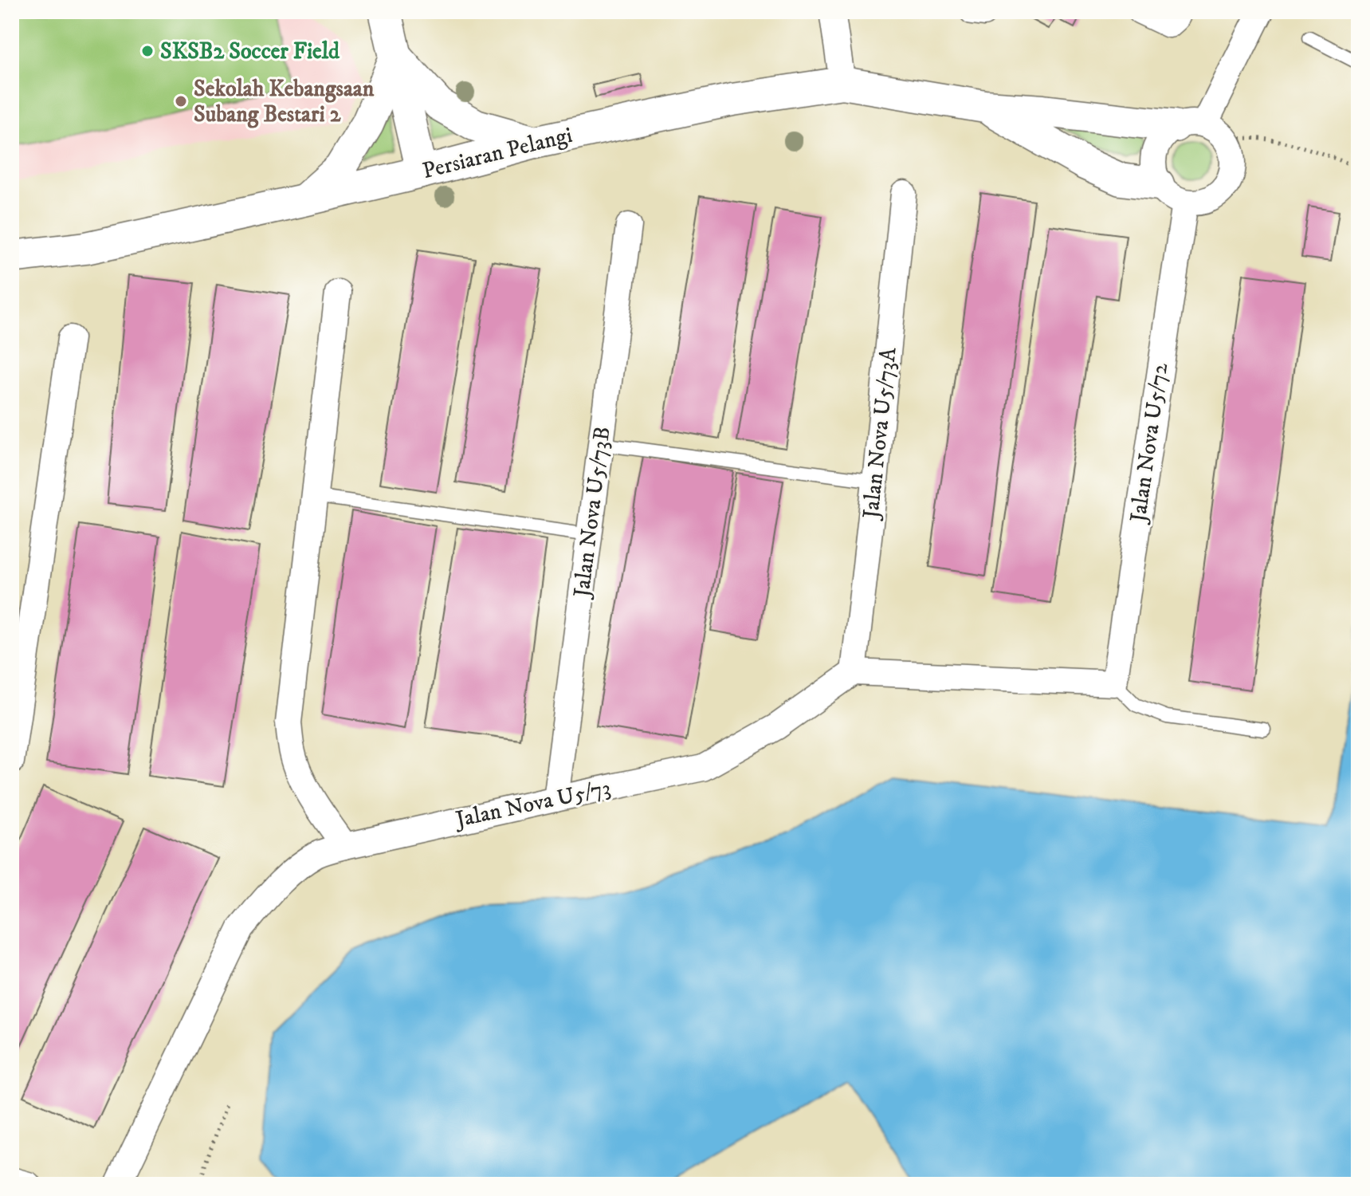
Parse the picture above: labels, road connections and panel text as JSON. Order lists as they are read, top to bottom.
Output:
{
  "streets": {
    "street": [
      "Persiaran Pelangi",
      "Jalan Nova U5/73A",
      "Jalan Nova U5/72",
      "Jalan Nova U5/73B",
      "Jalan Nova U5/73"
    ]
  },
  "crossings": [
    ["Jalan Nova U5/73A", "Jalan Nova U5/73"],
    ["Jalan Nova U5/73B", "Jalan Nova U5/73"]
  ],
  "places": ["SKSB2 Soccer Field", "Sekolah Kebangsaan Subang Bestari 2"]
}
